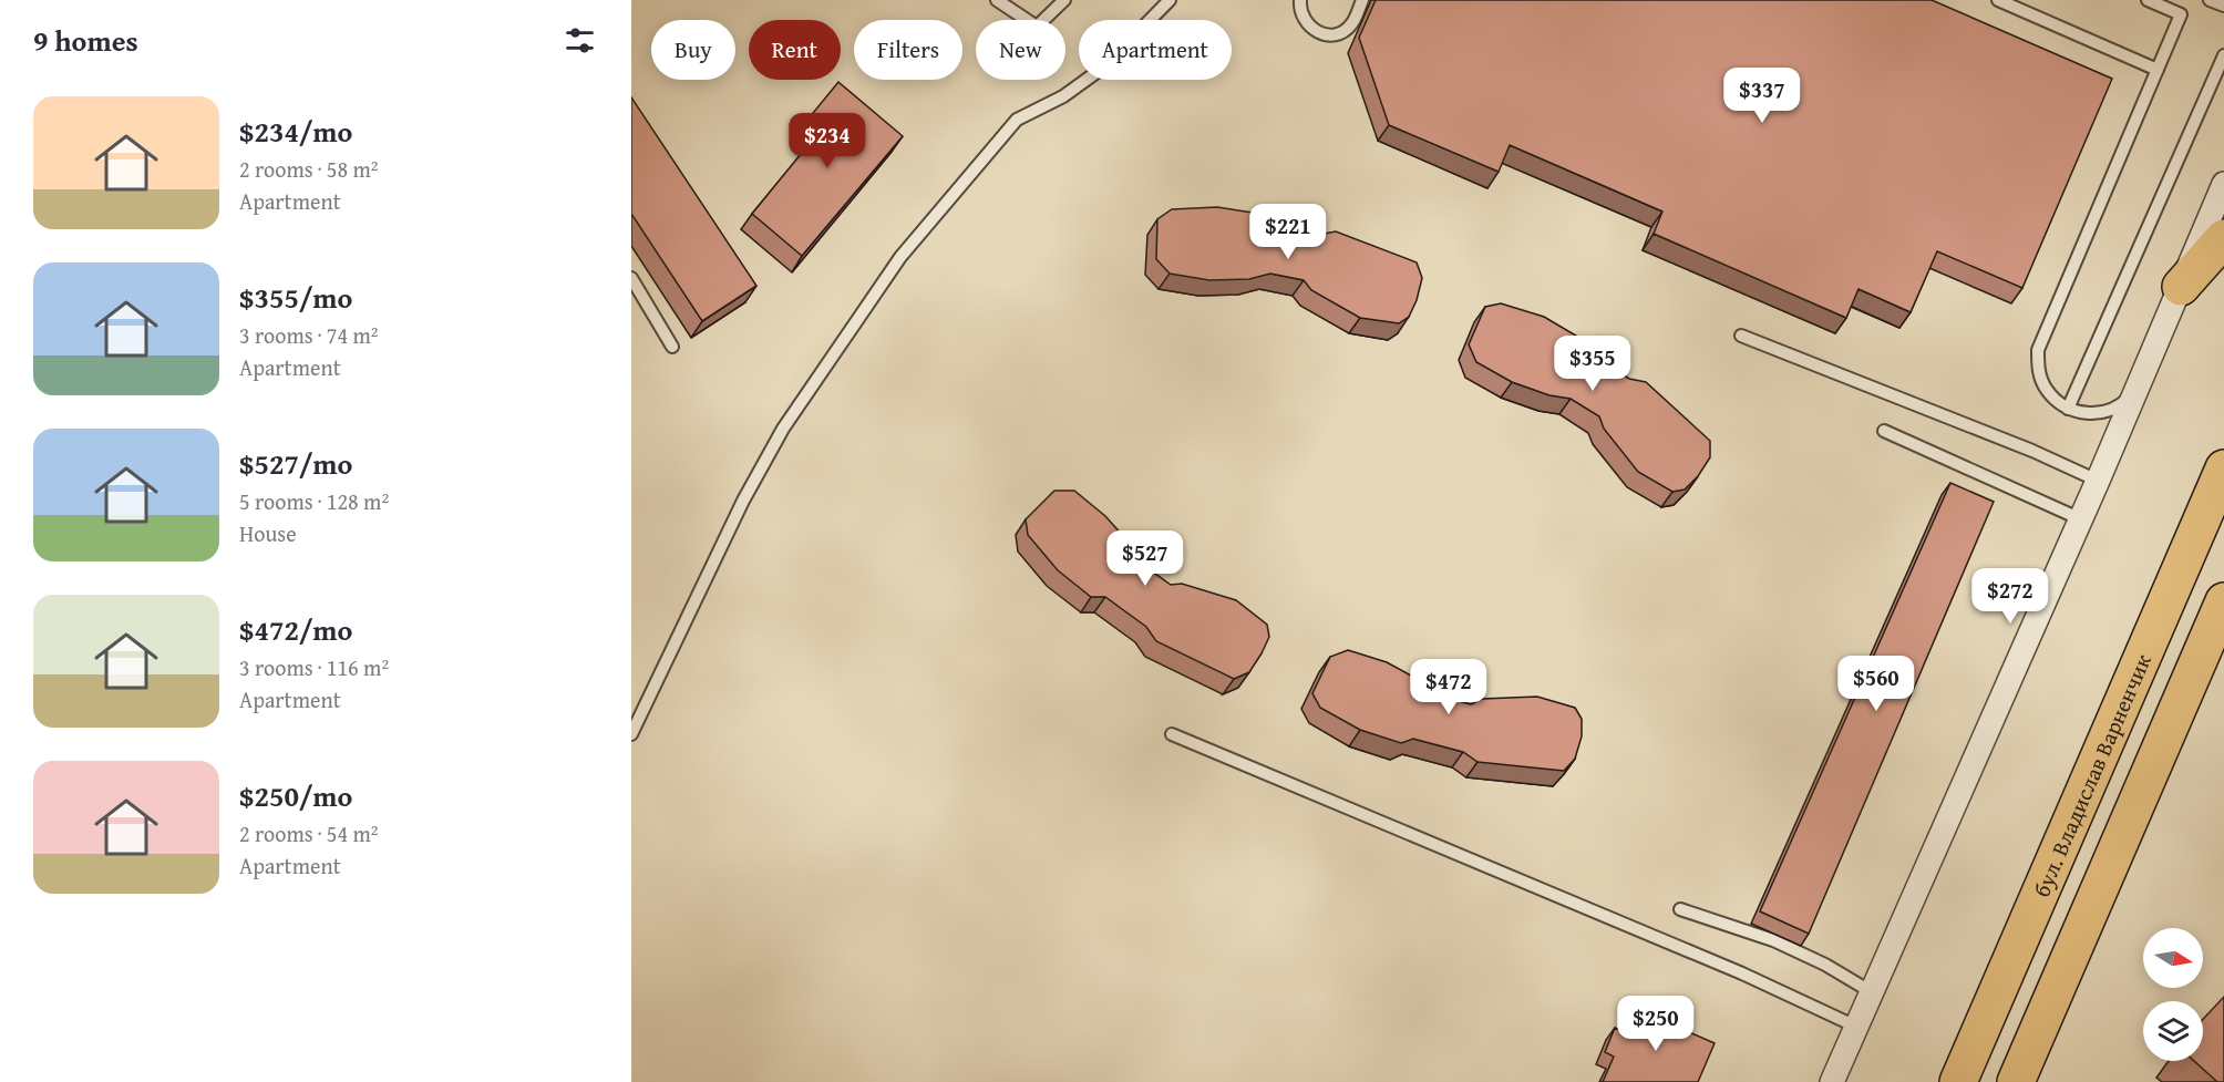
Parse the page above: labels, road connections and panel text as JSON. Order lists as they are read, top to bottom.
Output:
{
  "streets": {
    "main road": ["бул. Владислав Варненчик"]
  },
  "north": "right",
  "page": {
    "heading": "9 homes",
    "chip": [
      "Buy",
      "Rent",
      "Filters",
      "New",
      "Apartment"
    ],
    "price": [
      "$337",
      "$234",
      "$221",
      "$355",
      "$527",
      "$272",
      "$560",
      "$472",
      "$250"
    ],
    "list": [
      {
        "name": "$234/mo",
        "note": "2 rooms · 58 m² · Apartment"
      },
      {
        "name": "$355/mo",
        "note": "3 rooms · 74 m² · Apartment"
      },
      {
        "name": "$527/mo",
        "note": "5 rooms · 128 m² · House"
      },
      {
        "name": "$472/mo",
        "note": "3 rooms · 116 m² · Apartment"
      },
      {
        "name": "$250/mo",
        "note": "2 rooms · 54 m² · Apartment"
      }
    ]
  }
}
